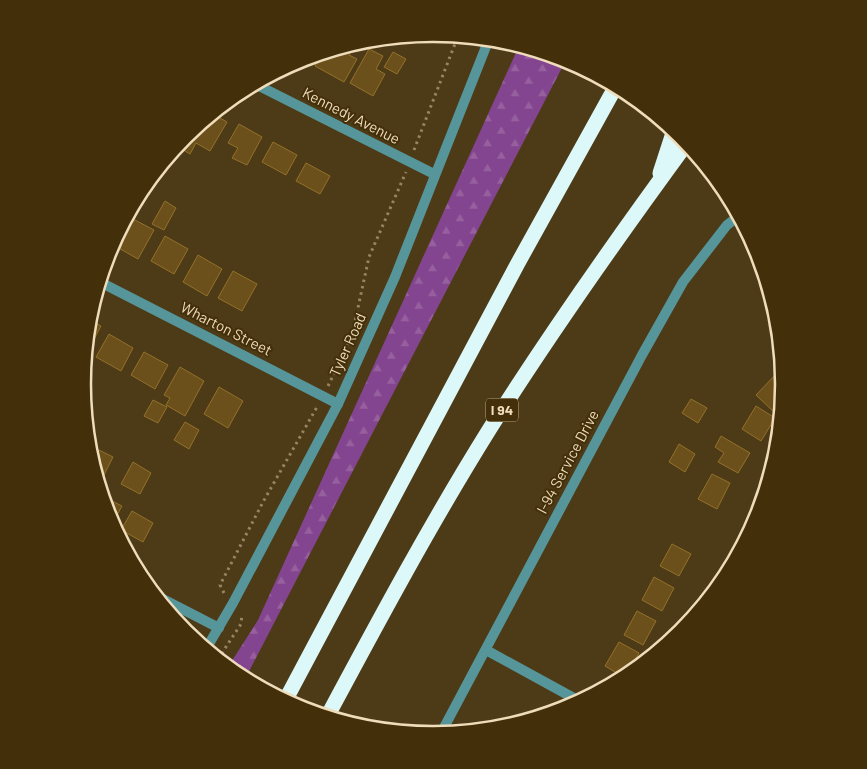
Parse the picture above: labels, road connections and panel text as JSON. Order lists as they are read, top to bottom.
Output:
{
  "streets": {
    "highway": ["I 94"],
    "street": [
      "Kennedy Avenue",
      "Wharton Street",
      "Tyler Road",
      "I-94 Service Drive"
    ]
  },
  "crossings": [
    ["Kennedy Avenue", "Tyler Road"],
    ["Wharton Street", "Tyler Road"]
  ]
}
